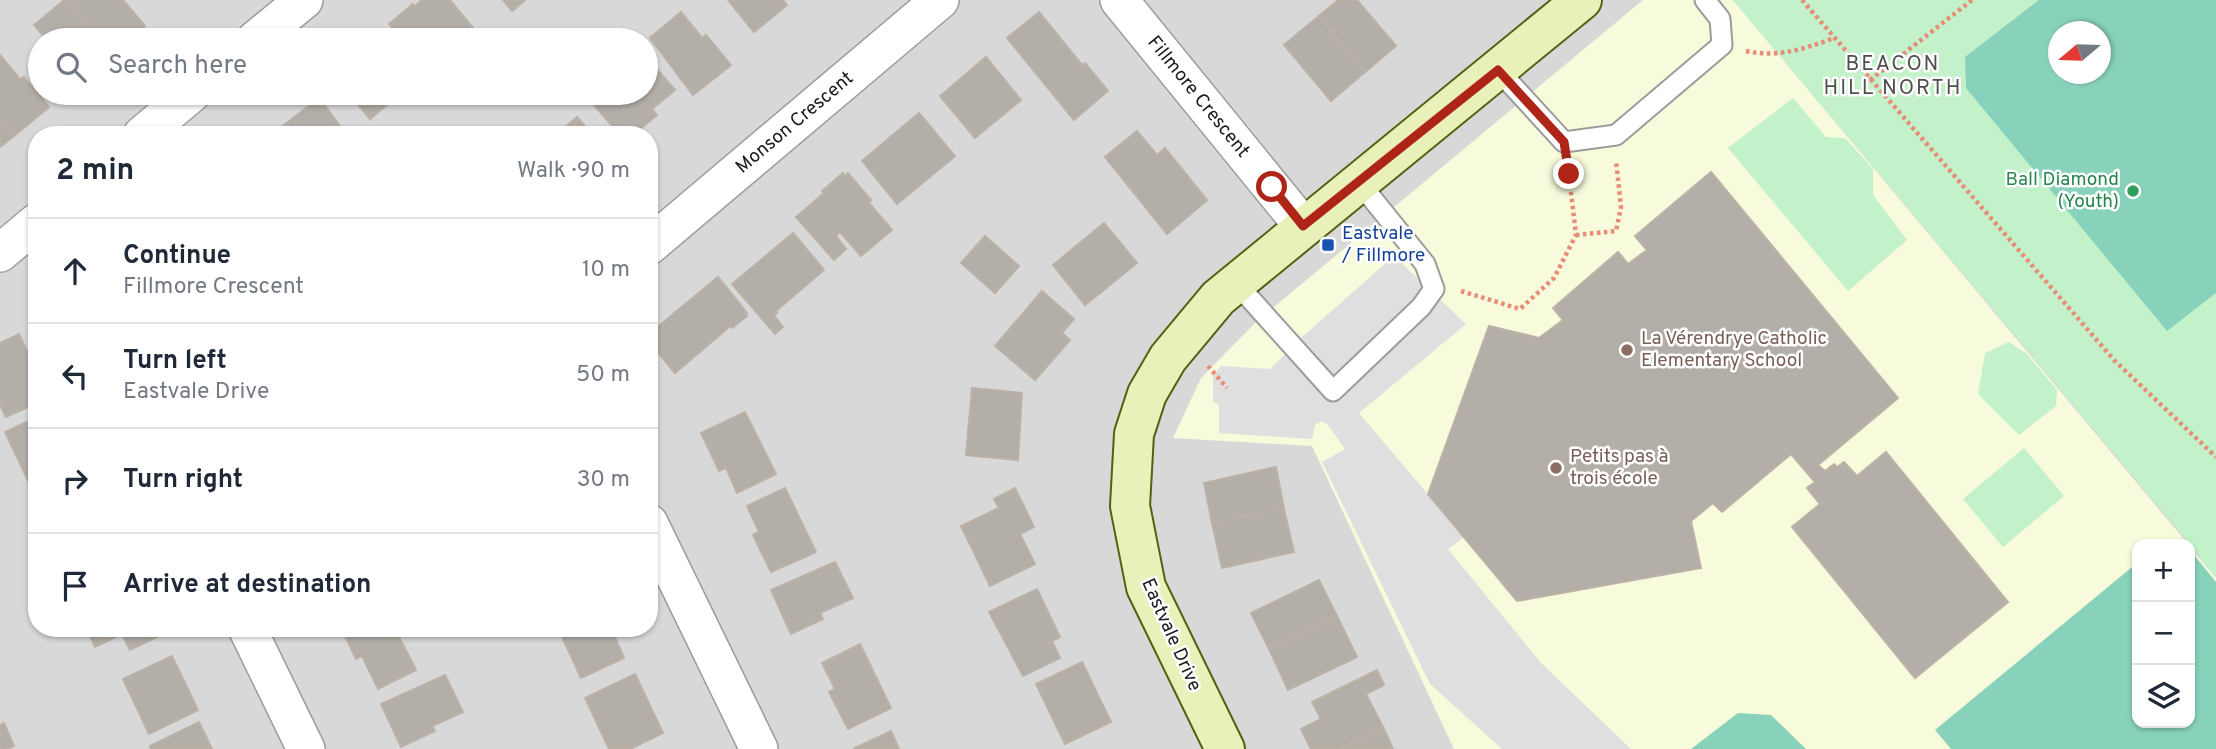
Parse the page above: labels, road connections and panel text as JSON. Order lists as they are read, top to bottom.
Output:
{
  "streets": {
    "street": ["Fillmore Crescent", "Monson Crescent", "Eastvale Drive"]
  },
  "crossings": [
    ["Fillmore Crescent", "Eastvale Drive"]
  ],
  "districts": ["BEACON HILL NORTH"],
  "places": {
    "other": ["Ball Diamond (Youth)", "La Vérendrye Catholic Elementary School", "Petits pas à trois école"],
    "transit": ["Eastvale / Fillmore"]
  },
  "north": "left",
  "page": {
    "search": "Search here",
    "heading": ["2 min", "Walk · 90 m"],
    "list": [
      ["Continue", "Fillmore Crescent", "10 m"],
      ["Turn left", "Eastvale Drive", "50 m"],
      ["Turn right", "30 m"],
      "Arrive at destination"
    ],
    "map_buttons": ["+", "−"]
  }
}
